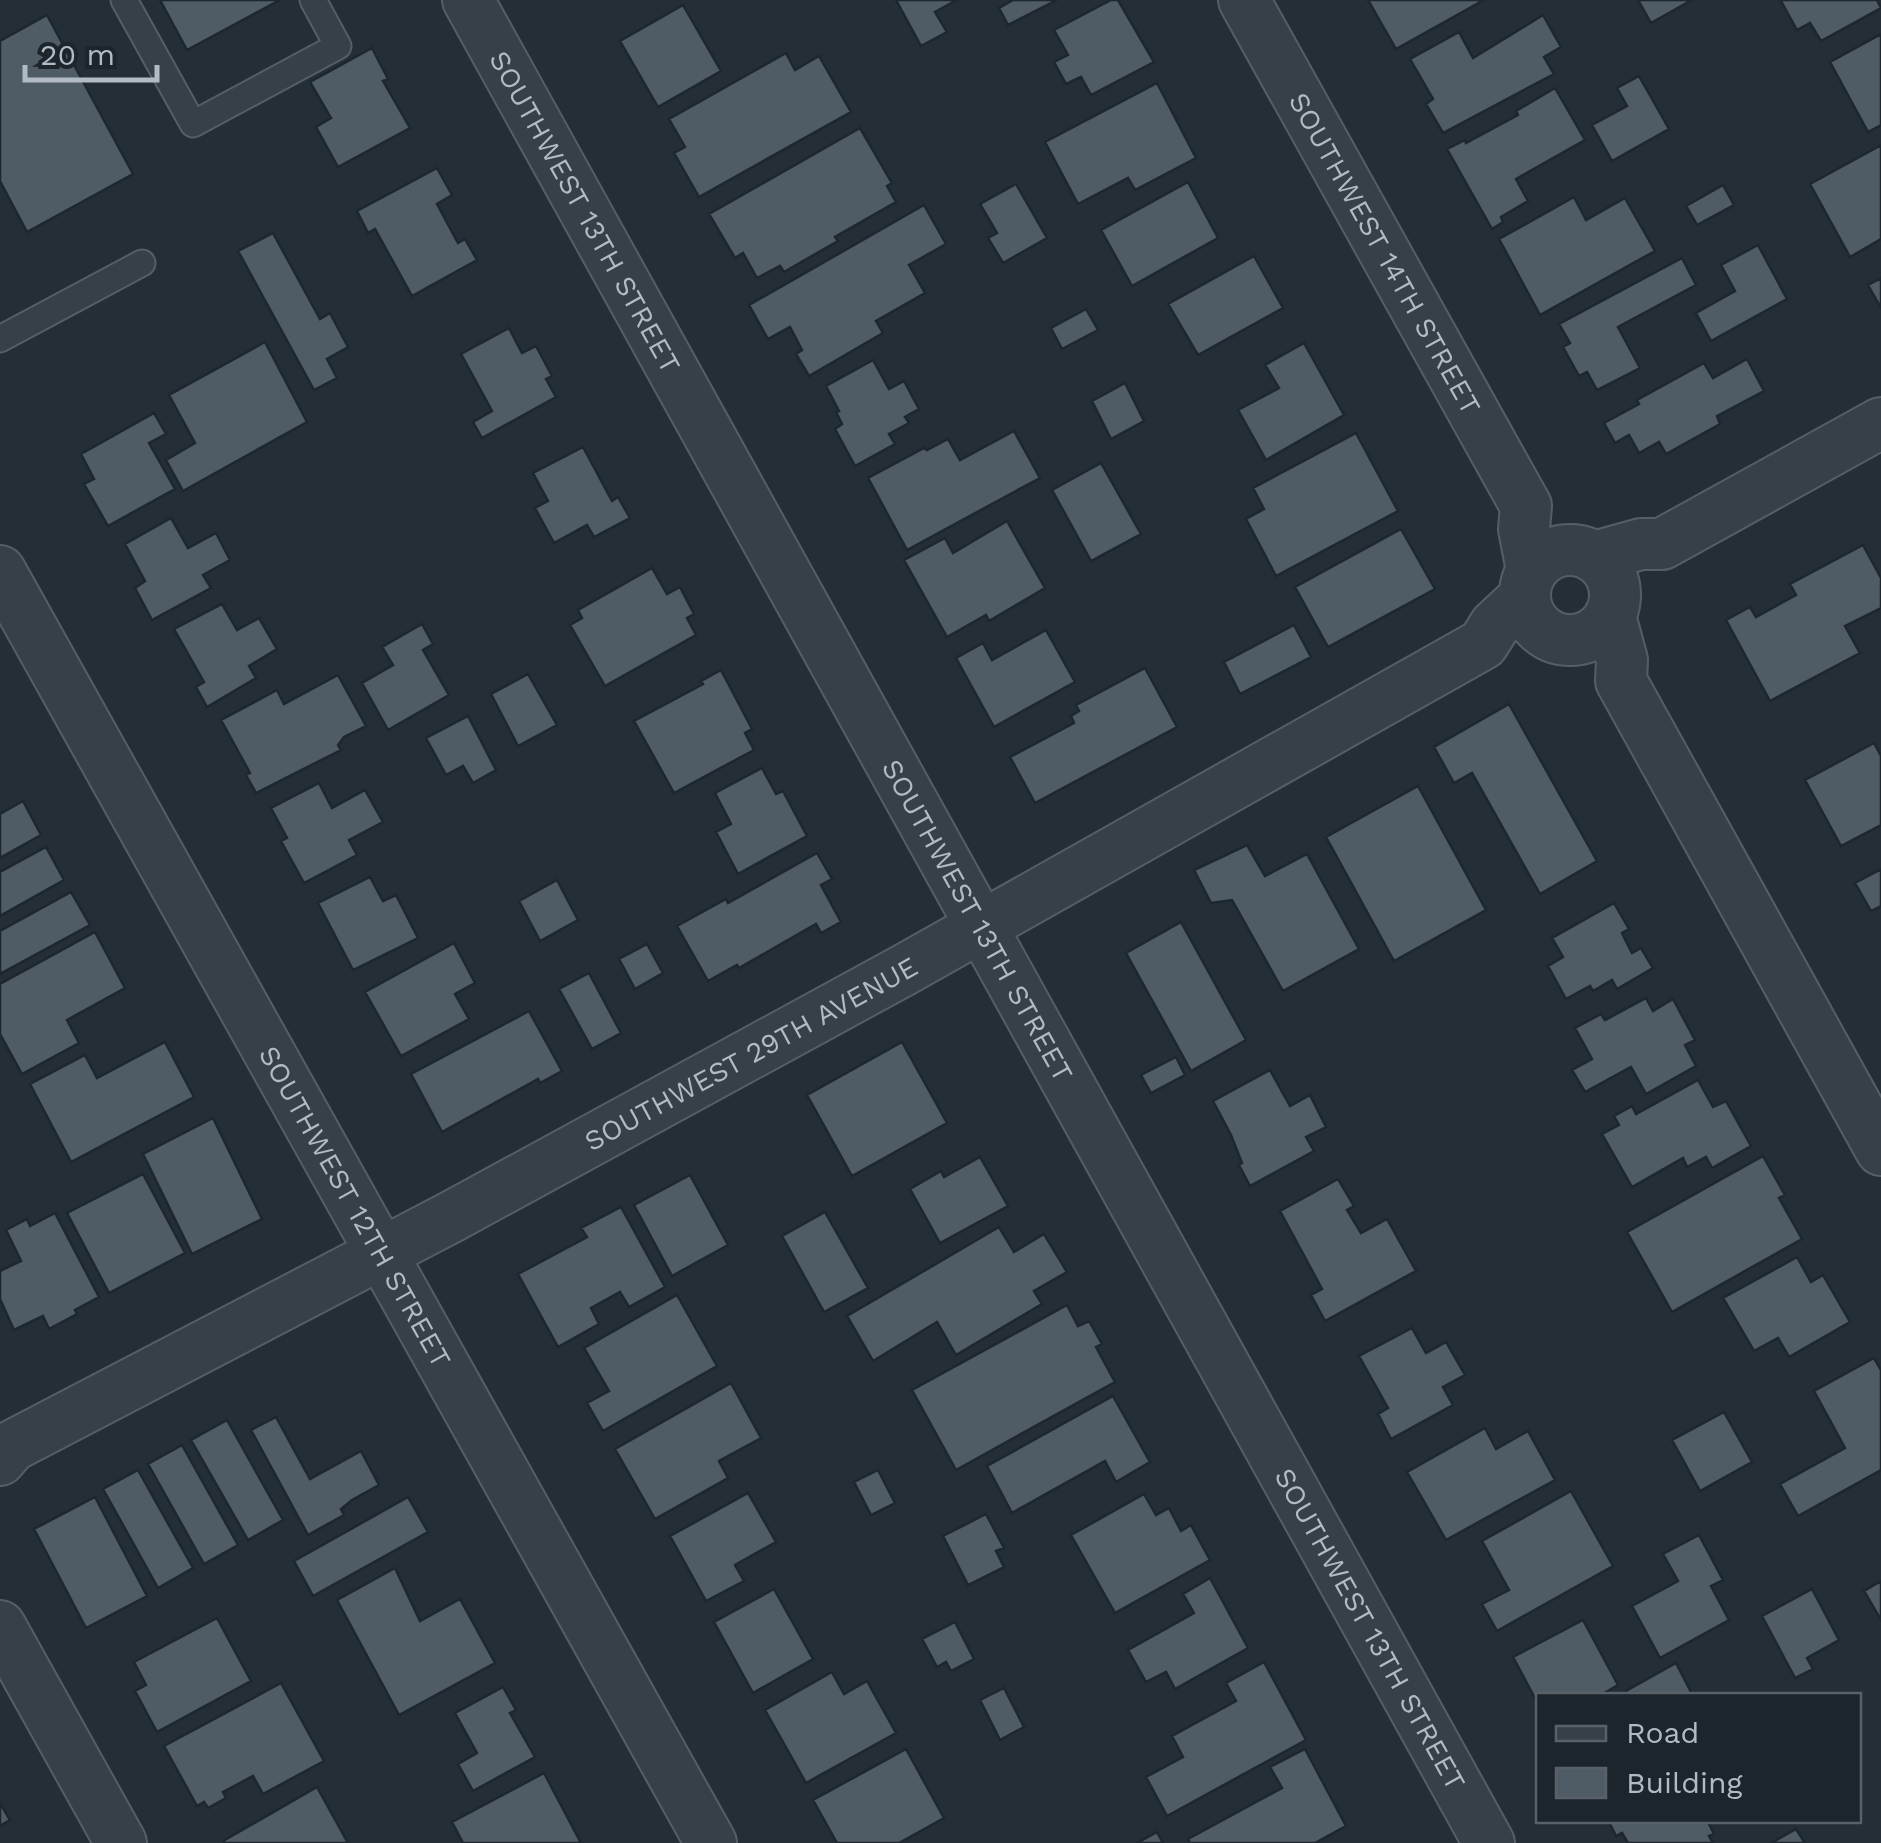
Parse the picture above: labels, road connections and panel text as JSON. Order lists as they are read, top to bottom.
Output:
{
  "streets": {
    "street": [
      "SOUTHWEST 13TH STREET",
      "SOUTHWEST 14TH STREET",
      "SOUTHWEST 29TH AVENUE",
      "SOUTHWEST 12TH STREET"
    ]
  },
  "crossings": [
    ["SOUTHWEST 13TH STREET", "SOUTHWEST 29TH AVENUE"],
    ["SOUTHWEST 14TH STREET", "SOUTHWEST 29TH AVENUE"],
    ["SOUTHWEST 29TH AVENUE", "SOUTHWEST 12TH STREET"]
  ],
  "legend": ["Road", "Building"],
  "scale_bar": "20 m"
}
